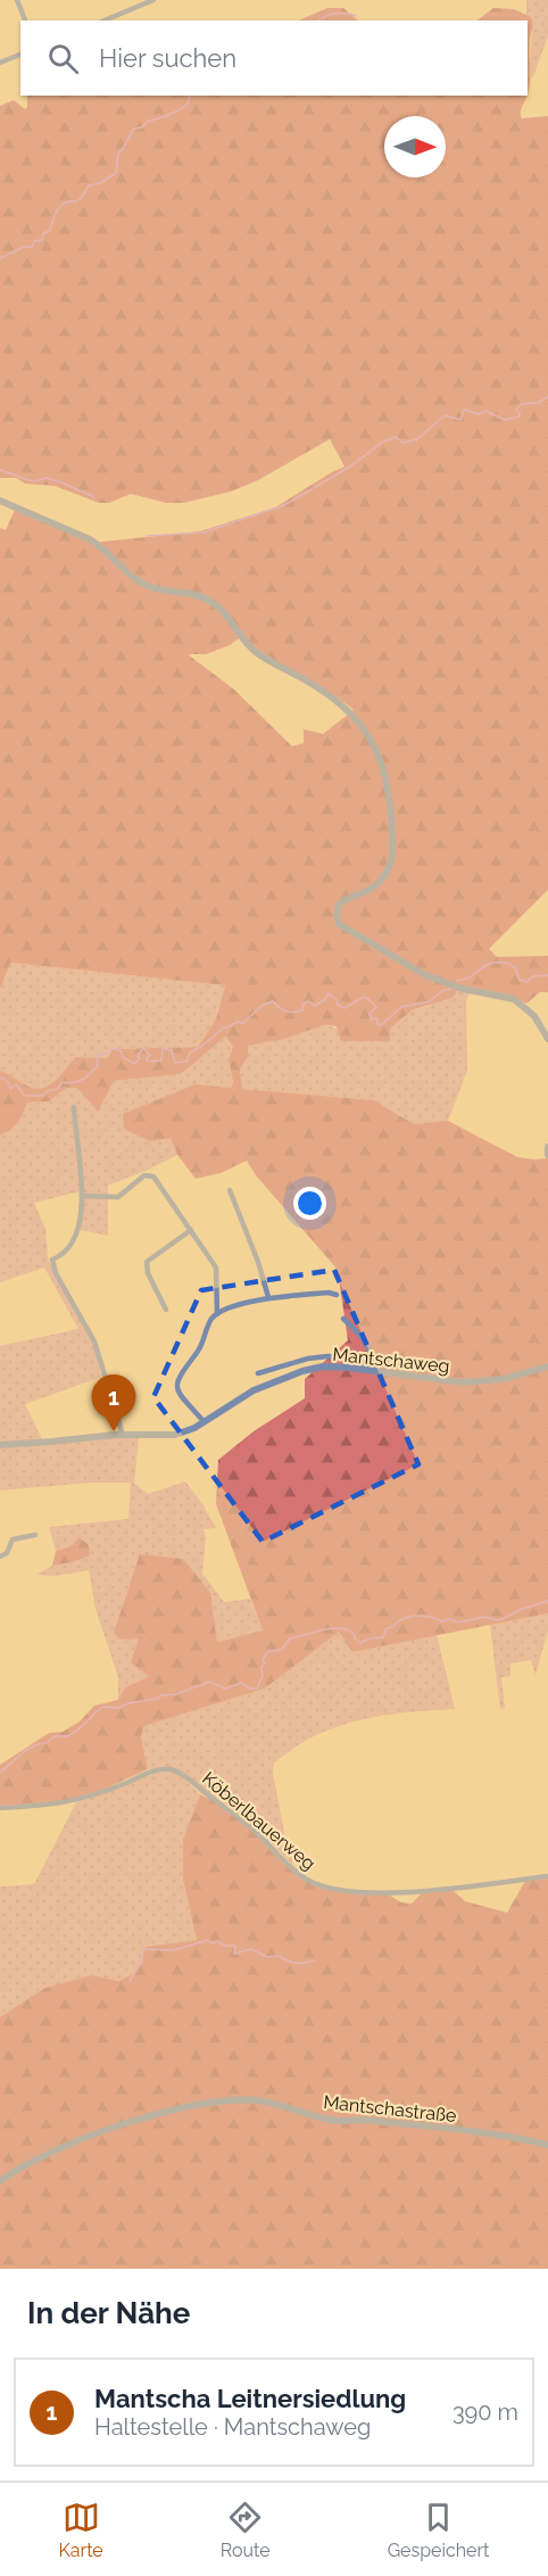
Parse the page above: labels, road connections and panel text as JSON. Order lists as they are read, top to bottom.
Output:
{
  "streets": {
    "street": ["Mantschaweg", "Köberlbauerweg", "Mantschastraße"]
  },
  "north": "right",
  "page": {
    "search": "Hier suchen",
    "pins": "1",
    "heading": "In der Nähe",
    "list": [
      {
        "mark": "1",
        "name": "Mantscha Leitnersiedlung",
        "note": "Haltestelle · Mantschaweg",
        "value": "390 m"
      }
    ],
    "nav": ["Karte", "Route", "Gespeichert"]
  }
}
